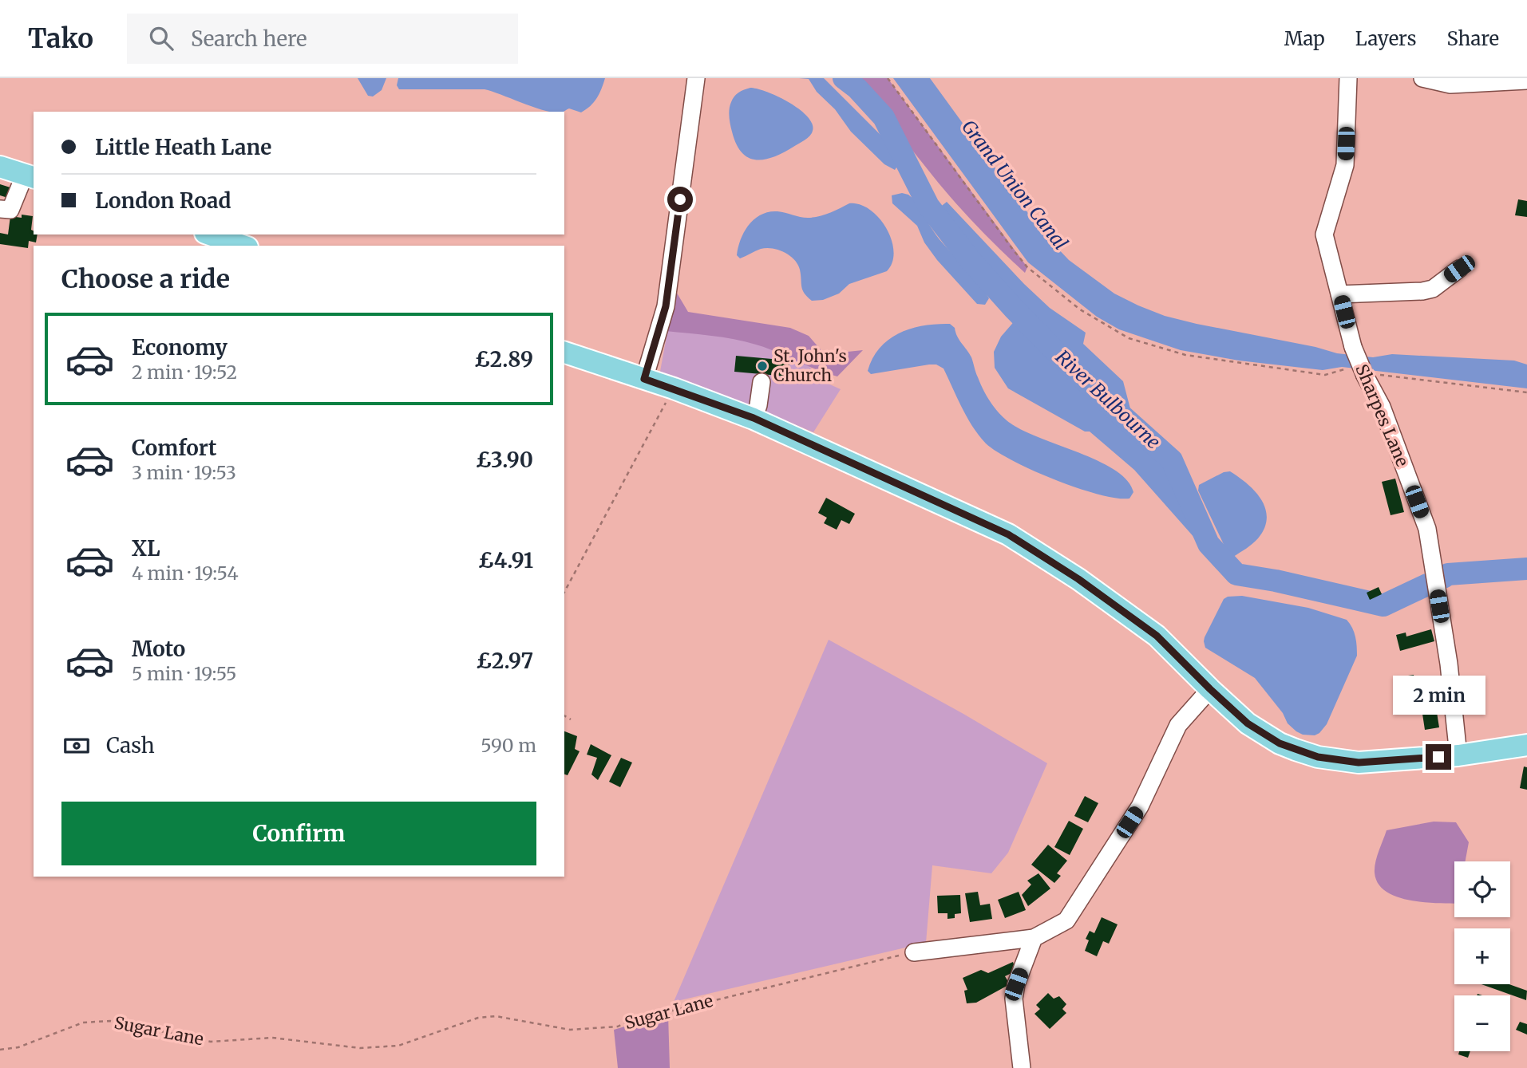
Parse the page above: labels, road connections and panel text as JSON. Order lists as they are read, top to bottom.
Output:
{
  "streets": {
    "street": ["Sharpes Lane"],
    "path": ["Sugar Lane"]
  },
  "water": ["Grand Union Canal", "River Bulbourne"],
  "places": ["St. John's Church"],
  "page": {
    "header": "Tako",
    "search": "Search here",
    "nav": ["Map", "Layers", "Share"],
    "banner": ["Little Heath Lane", "London Road"],
    "heading": "Choose a ride",
    "list": [
      {
        "name": "Economy",
        "note": "2 min · 19:52",
        "value": "£2.89"
      },
      {
        "name": "Comfort",
        "note": "3 min · 19:53",
        "value": "£3.90"
      },
      {
        "name": "XL",
        "note": "4 min · 19:54",
        "value": "£4.91"
      },
      {
        "name": "Moto",
        "note": "5 min · 19:55",
        "value": "£2.97"
      }
    ],
    "bubble": "2 min",
    "pay": ["Cash", "590 m"],
    "buttons": "Confirm",
    "map_buttons": ["+", "−"]
  }
}
